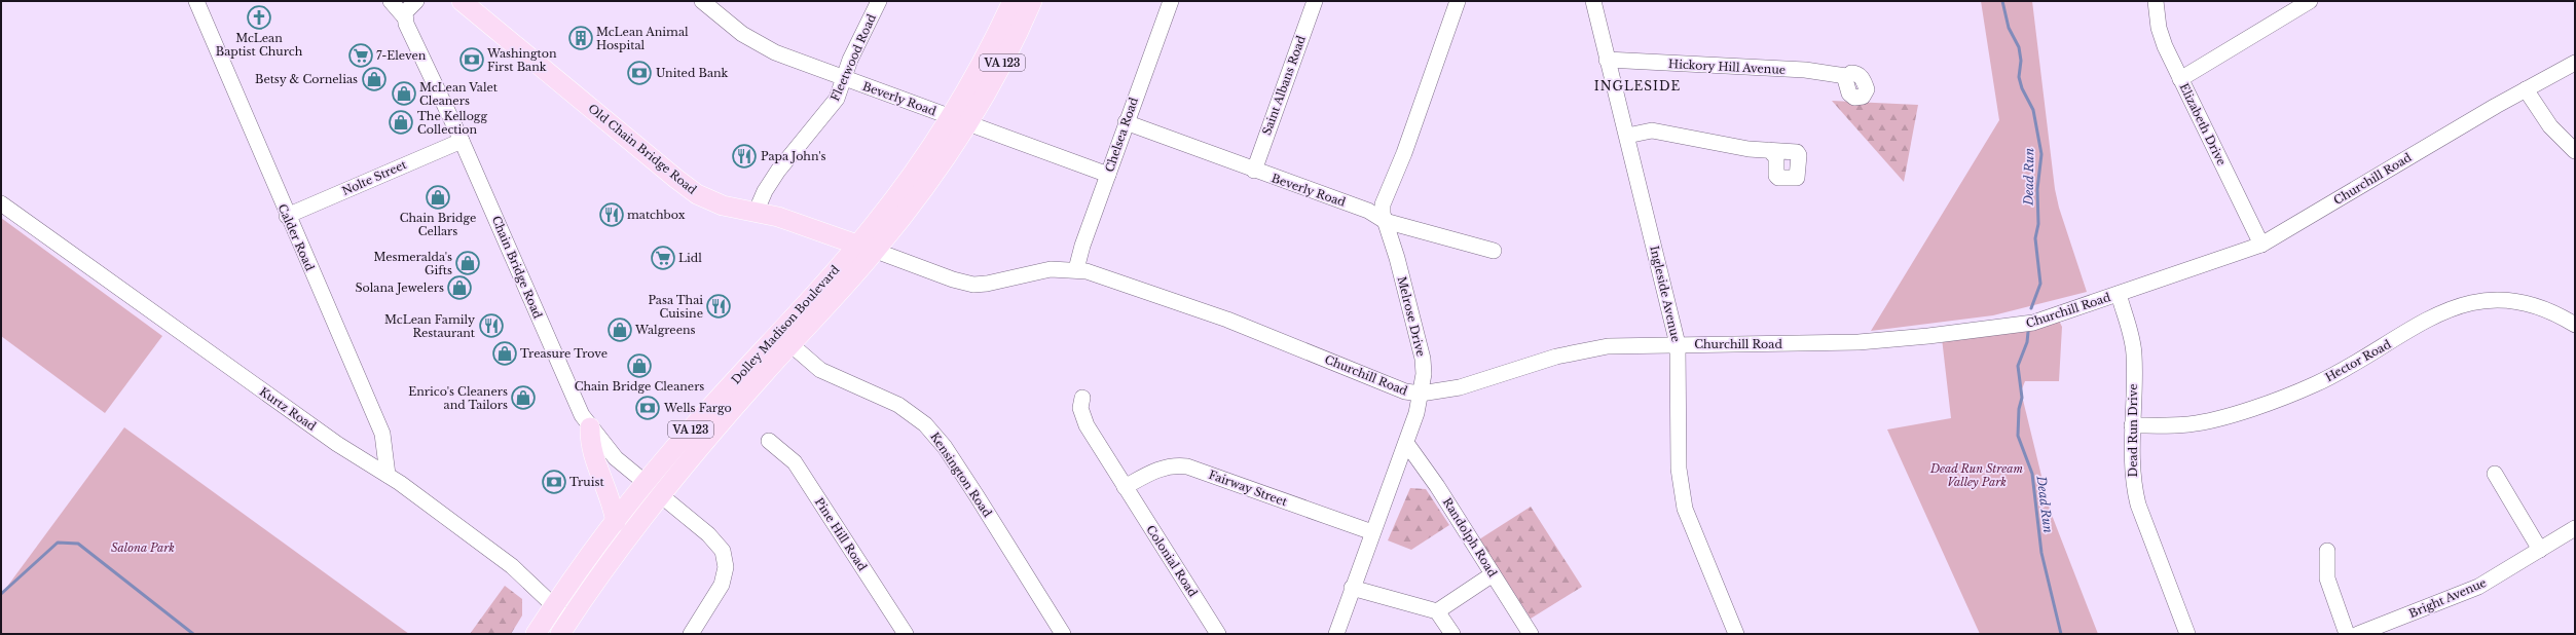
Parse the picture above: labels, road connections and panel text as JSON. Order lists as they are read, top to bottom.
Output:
{
  "streets": {
    "main road": ["VA 123", "Old Chain Bridge Road", "Dolley Madison Boulevard"],
    "street": [
      "Fleetwood Road",
      "Hickory Hill Avenue",
      "Saint Albans Road",
      "Beverly Road",
      "Elizabeth Drive",
      "Chelsea Road",
      "Nolte Street",
      "Churchill Road",
      "Calder Road",
      "Chain Bridge Road",
      "Ingleside Avenue",
      "Melrose Drive",
      "Hector Road",
      "Kurtz Road",
      "Dead Run Drive",
      "Kensington Road",
      "Fairway Street",
      "Pine Hill Road",
      "Randolph Road",
      "Colonial Road",
      "Bright Avenue"
    ]
  },
  "crossings": [
    ["Fleetwood Road", "Beverly Road"],
    ["Fleetwood Road", "Old Chain Bridge Road"],
    ["Hickory Hill Avenue", "Ingleside Avenue"],
    ["Saint Albans Road", "Beverly Road"],
    ["Beverly Road", "Chelsea Road"],
    ["Beverly Road", "Melrose Drive"],
    ["Beverly Road", "Dolley Madison Boulevard"],
    ["Elizabeth Drive", "Churchill Road"],
    ["Chelsea Road", "Churchill Road"],
    ["Old Chain Bridge Road", "Churchill Road"],
    ["Old Chain Bridge Road", "Dolley Madison Boulevard"],
    ["Nolte Street", "Calder Road"],
    ["Nolte Street", "Chain Bridge Road"],
    ["Churchill Road", "Ingleside Avenue"],
    ["Churchill Road", "Melrose Drive"],
    ["Churchill Road", "Dolley Madison Boulevard"],
    ["Churchill Road", "Dead Run Drive"],
    ["Calder Road", "Kurtz Road"],
    ["Chain Bridge Road", "Dolley Madison Boulevard"],
    ["Melrose Drive", "Fairway Street"],
    ["Melrose Drive", "Randolph Road"],
    ["Dolley Madison Boulevard", "Kurtz Road"],
    ["Dolley Madison Boulevard", "Kensington Road"],
    ["Hector Road", "Dead Run Drive"],
    ["Fairway Street", "Colonial Road"]
  ],
  "districts": ["INGLESIDE"],
  "water": ["Dead Run"],
  "parks": ["Dead Run Stream Valley Park", "Salona Park"],
  "places": {
    "church": ["McLean Baptist Church"],
    "building": ["McLean Animal Hospital"],
    "supermarket": ["7-Eleven", "Lidl"],
    "bank": [
      "Washington First Bank",
      "United Bank",
      "Wells Fargo",
      "Truist"
    ],
    "shop": [
      "Betsy & Cornelias",
      "McLean Valet Cleaners",
      "The Kellogg Collection",
      "Chain Bridge Cellars",
      "Mesmeralda's Gifts",
      "Solana Jewelers",
      "Walgreens",
      "Treasure Trove",
      "Chain Bridge Cleaners",
      "Enrico's Cleaners and Tailors"
    ],
    "restaurant": [
      "Papa John's",
      "matchbox",
      "Pasa Thai Cuisine",
      "McLean Family Restaurant"
    ]
  }
}
